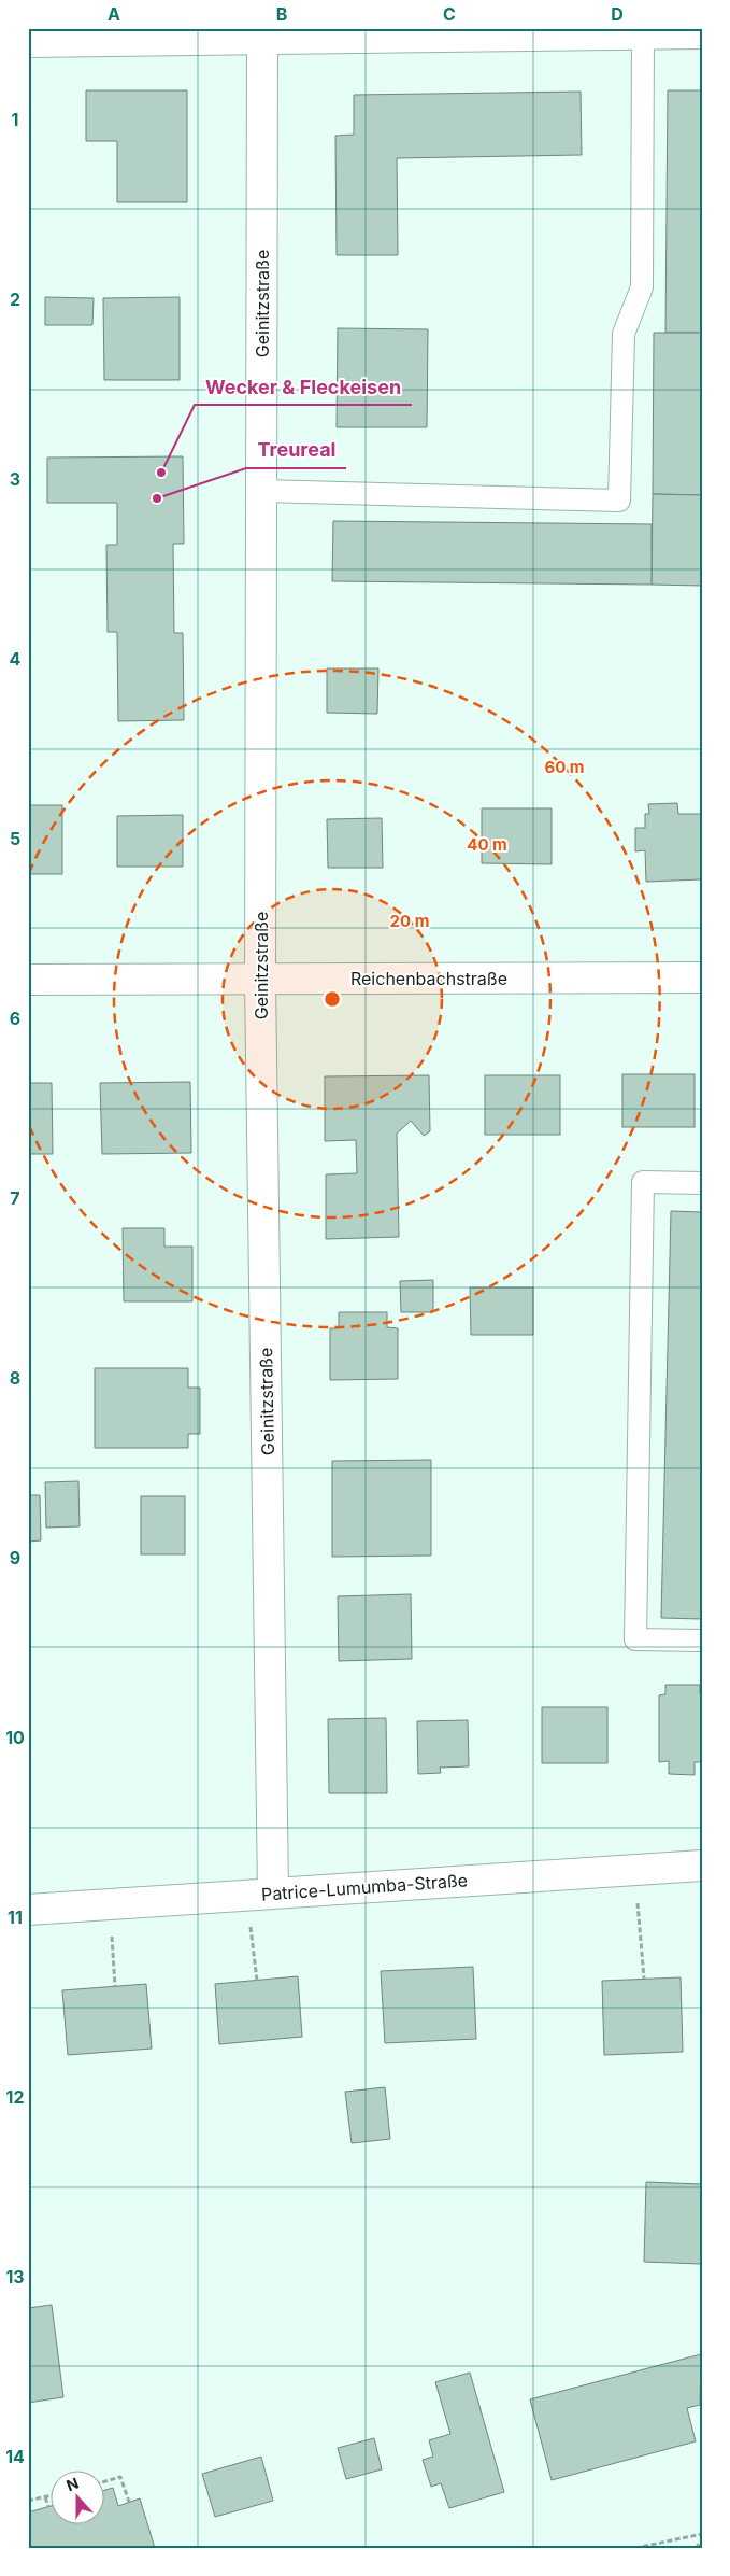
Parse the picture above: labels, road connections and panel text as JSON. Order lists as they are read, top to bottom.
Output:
{
  "streets": {
    "street": ["Geinitzstraße", "Reichenbachstraße", "Patrice-Lumumba-Straße"]
  },
  "crossings": [
    ["Geinitzstraße", "Reichenbachstraße"],
    ["Geinitzstraße", "Patrice-Lumumba-Straße"]
  ],
  "places": ["Wecker & Fleckeisen", "Treureal"],
  "north": "top",
  "grid": {
    "columns": [
      "A",
      "B",
      "C",
      "D"
    ],
    "rows": [
      "1",
      "2",
      "3",
      "4",
      "5",
      "6",
      "7",
      "8",
      "9",
      "10",
      "11",
      "12",
      "13",
      "14"
    ]
  },
  "rings": ["60 m", "40 m", "20 m"]
}
